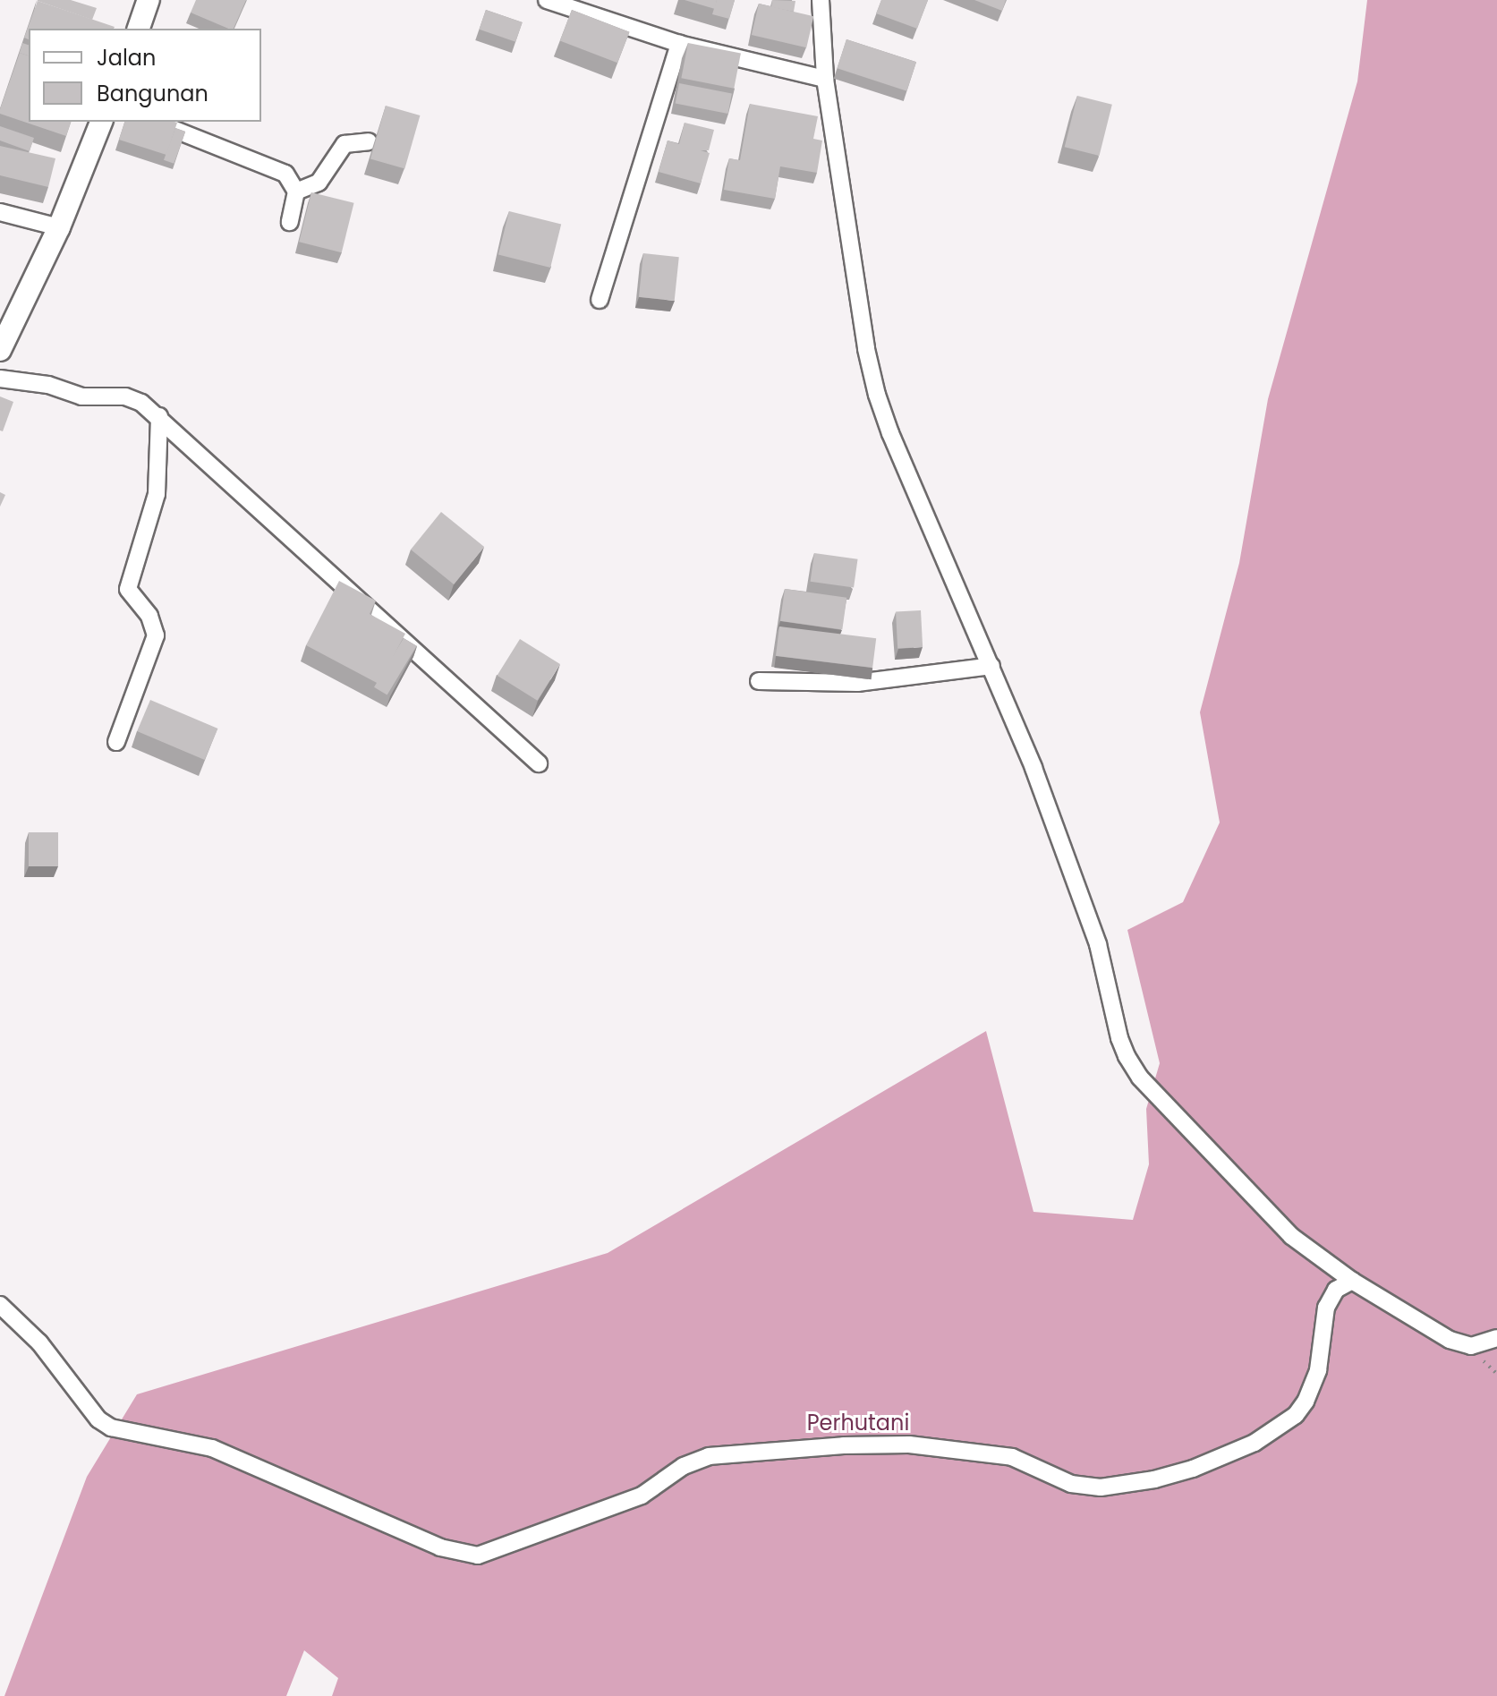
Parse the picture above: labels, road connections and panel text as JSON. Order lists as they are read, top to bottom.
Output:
{
  "parks": ["Perhutani"],
  "legend": ["Jalan", "Bangunan"]
}
